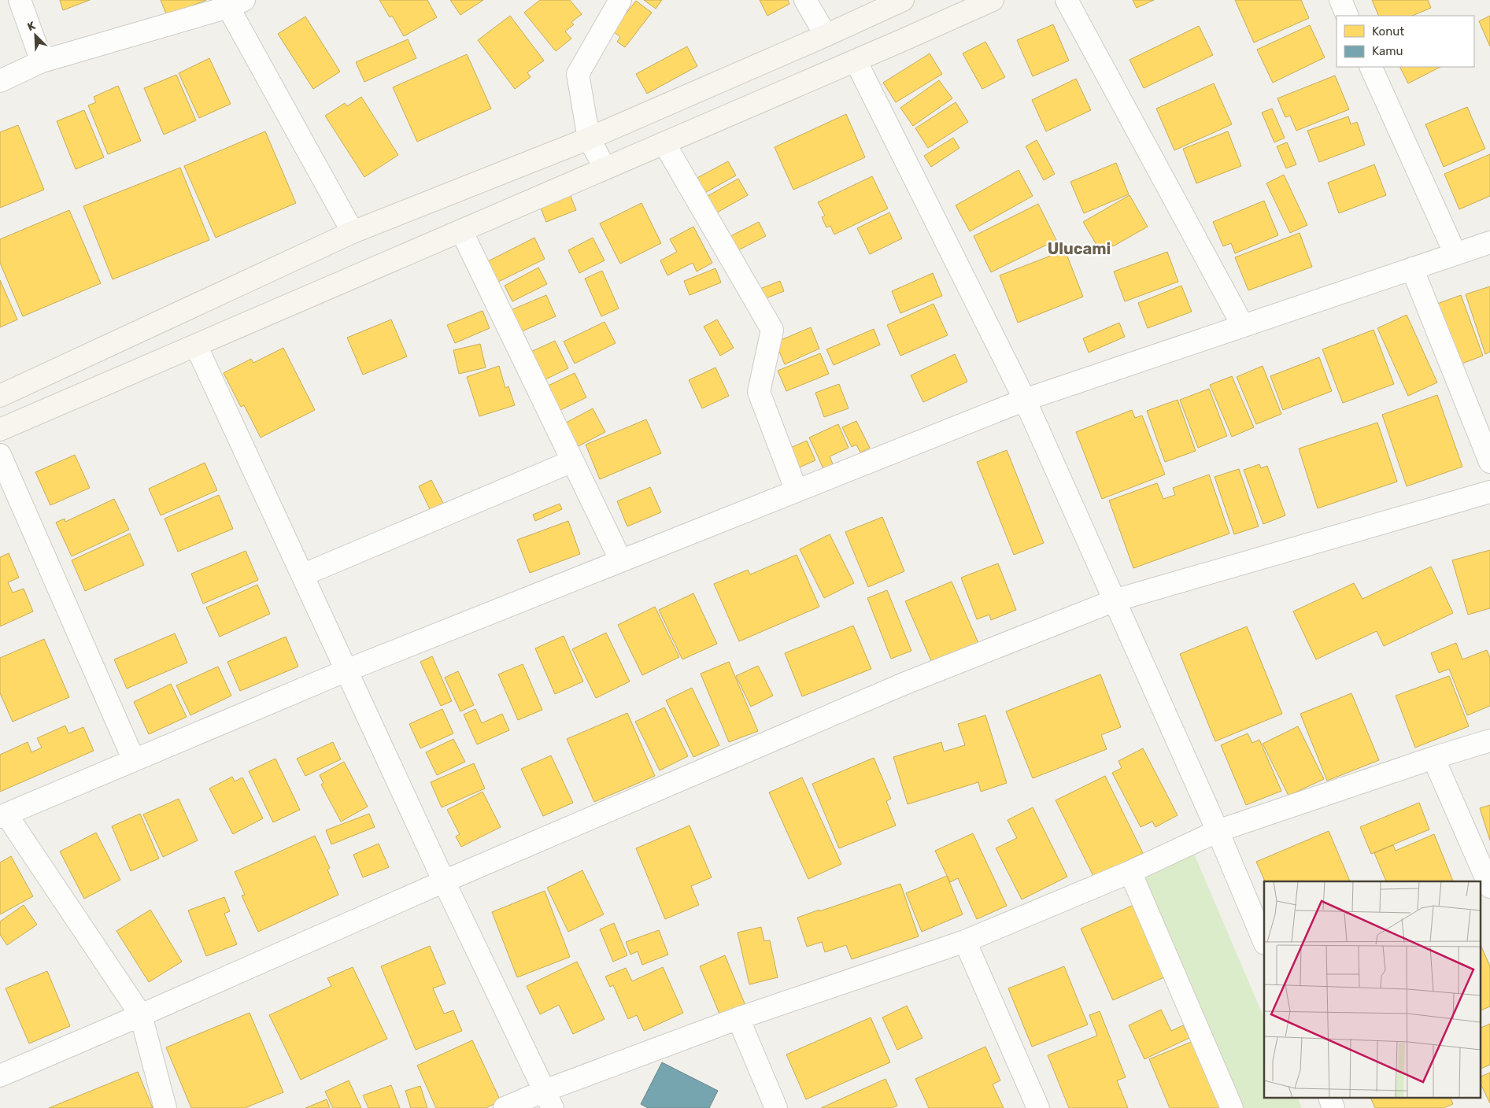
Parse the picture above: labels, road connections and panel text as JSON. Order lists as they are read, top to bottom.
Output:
{
  "districts": ["Ulucami"],
  "legend": ["Konut", "Kamu"],
  "north": "top left"
}
